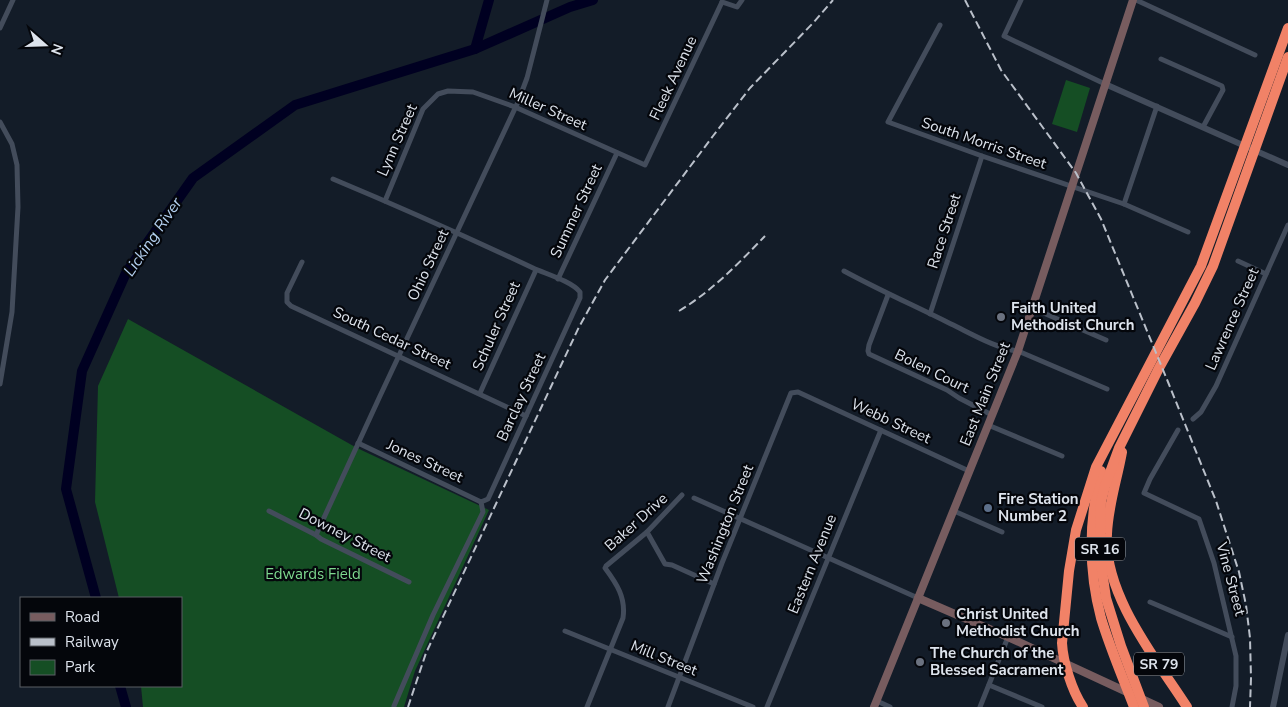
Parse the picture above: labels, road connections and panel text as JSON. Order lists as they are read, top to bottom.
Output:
{
  "streets": {
    "highway": ["SR 16", "SR 79"],
    "main road": ["East Main Street"],
    "street": [
      "Fleek Avenue",
      "Miller Street",
      "Lynn Street",
      "South Morris Street",
      "Summer Street",
      "Race Street",
      "Ohio Street",
      "Lawrence Street",
      "Schuler Street",
      "South Cedar Street",
      "Bolen Court",
      "Barclay Street",
      "Webb Street",
      "Jones Street",
      "Baker Drive",
      "Washington Street",
      "Downey Street",
      "Eastern Avenue",
      "Vine Street",
      "Mill Street"
    ]
  },
  "crossings": [
    ["Fleek Avenue", "Miller Street"],
    ["Miller Street", "Lynn Street"],
    ["Miller Street", "Summer Street"],
    ["Miller Street", "Ohio Street"],
    ["South Morris Street", "Race Street"],
    ["South Morris Street", "East Main Street"],
    ["Summer Street", "Barclay Street"],
    ["Ohio Street", "South Cedar Street"],
    ["Ohio Street", "Jones Street"],
    ["Ohio Street", "Downey Street"],
    ["Schuler Street", "South Cedar Street"],
    ["South Cedar Street", "Barclay Street"],
    ["Bolen Court", "East Main Street"],
    ["East Main Street", "Webb Street"],
    ["Barclay Street", "Jones Street"],
    ["Webb Street", "Washington Street"],
    ["Webb Street", "Eastern Avenue"],
    ["Baker Drive", "Mill Street"],
    ["Washington Street", "Mill Street"],
    ["SR 16", "SR 79"]
  ],
  "water": ["Licking River"],
  "parks": ["Edwards Field"],
  "places": [
    "Faith United Methodist Church",
    "Fire Station Number 2",
    "Christ United Methodist Church",
    "The Church of the Blessed Sacrament"
  ],
  "legend": ["Road", "Railway", "Park"],
  "north": "right"
}
